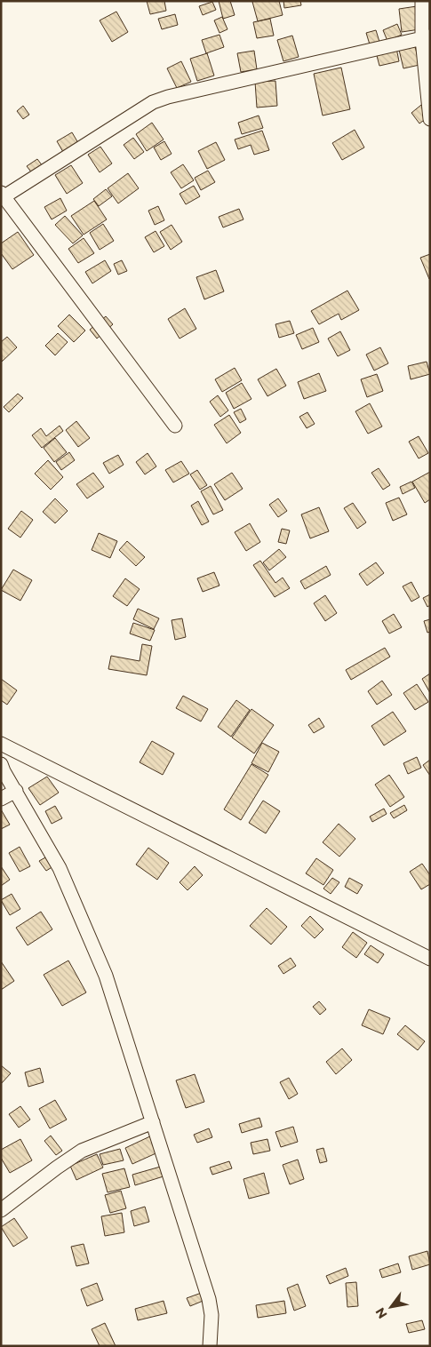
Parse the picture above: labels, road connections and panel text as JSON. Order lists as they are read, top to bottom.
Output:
{
  "north": "bottom left"
}
